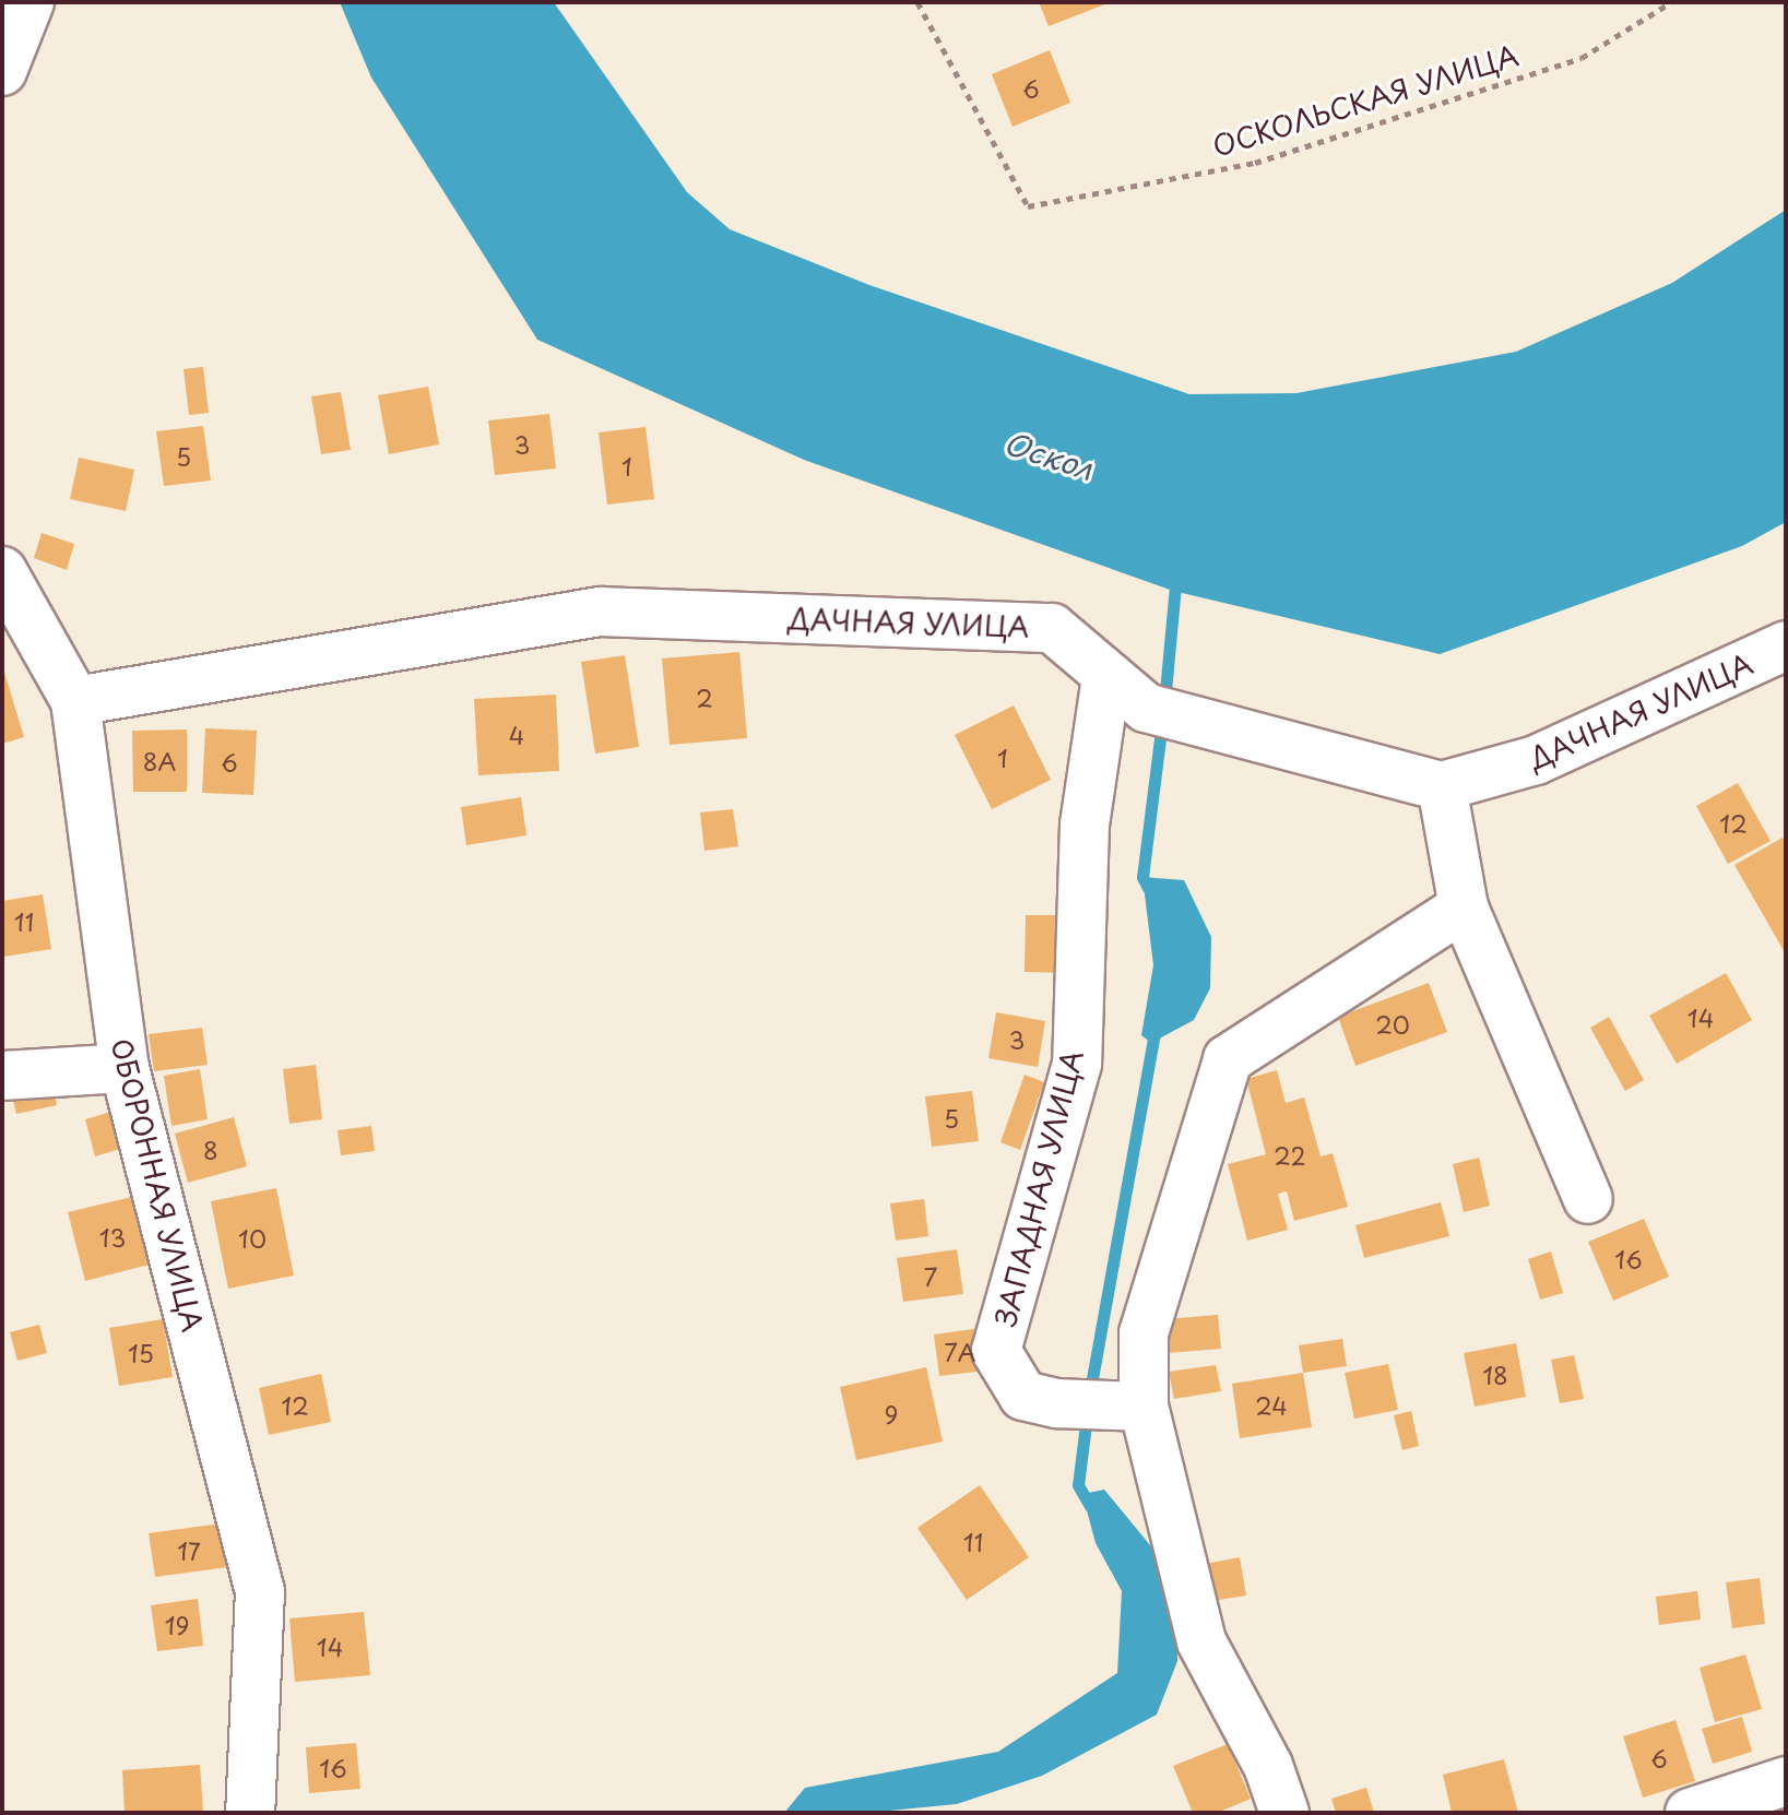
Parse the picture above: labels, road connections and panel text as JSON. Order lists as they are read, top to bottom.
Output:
{
  "streets": {
    "street": ["ДАЧНАЯ УЛИЦА", "ОБОРОННАЯ УЛИЦА", "ЗАПАДНАЯ УЛИЦА"],
    "path": ["ОСКОЛЬСКАЯ УЛИЦА"]
  },
  "crossings": [
    ["ДАЧНАЯ УЛИЦА", "ОБОРОННАЯ УЛИЦА"],
    ["ДАЧНАЯ УЛИЦА", "ЗАПАДНАЯ УЛИЦА"]
  ],
  "water": ["Оскол"],
  "house_numbers": [
    "6",
    "3",
    "5",
    "1",
    "2",
    "4",
    "1",
    "8А",
    "6",
    "12",
    "11",
    "14",
    "20",
    "3",
    "5",
    "8",
    "22",
    "13",
    "10",
    "16",
    "7",
    "7А",
    "15",
    "18",
    "12",
    "24",
    "9",
    "11",
    "17",
    "19",
    "14",
    "6",
    "16"
  ]
}
